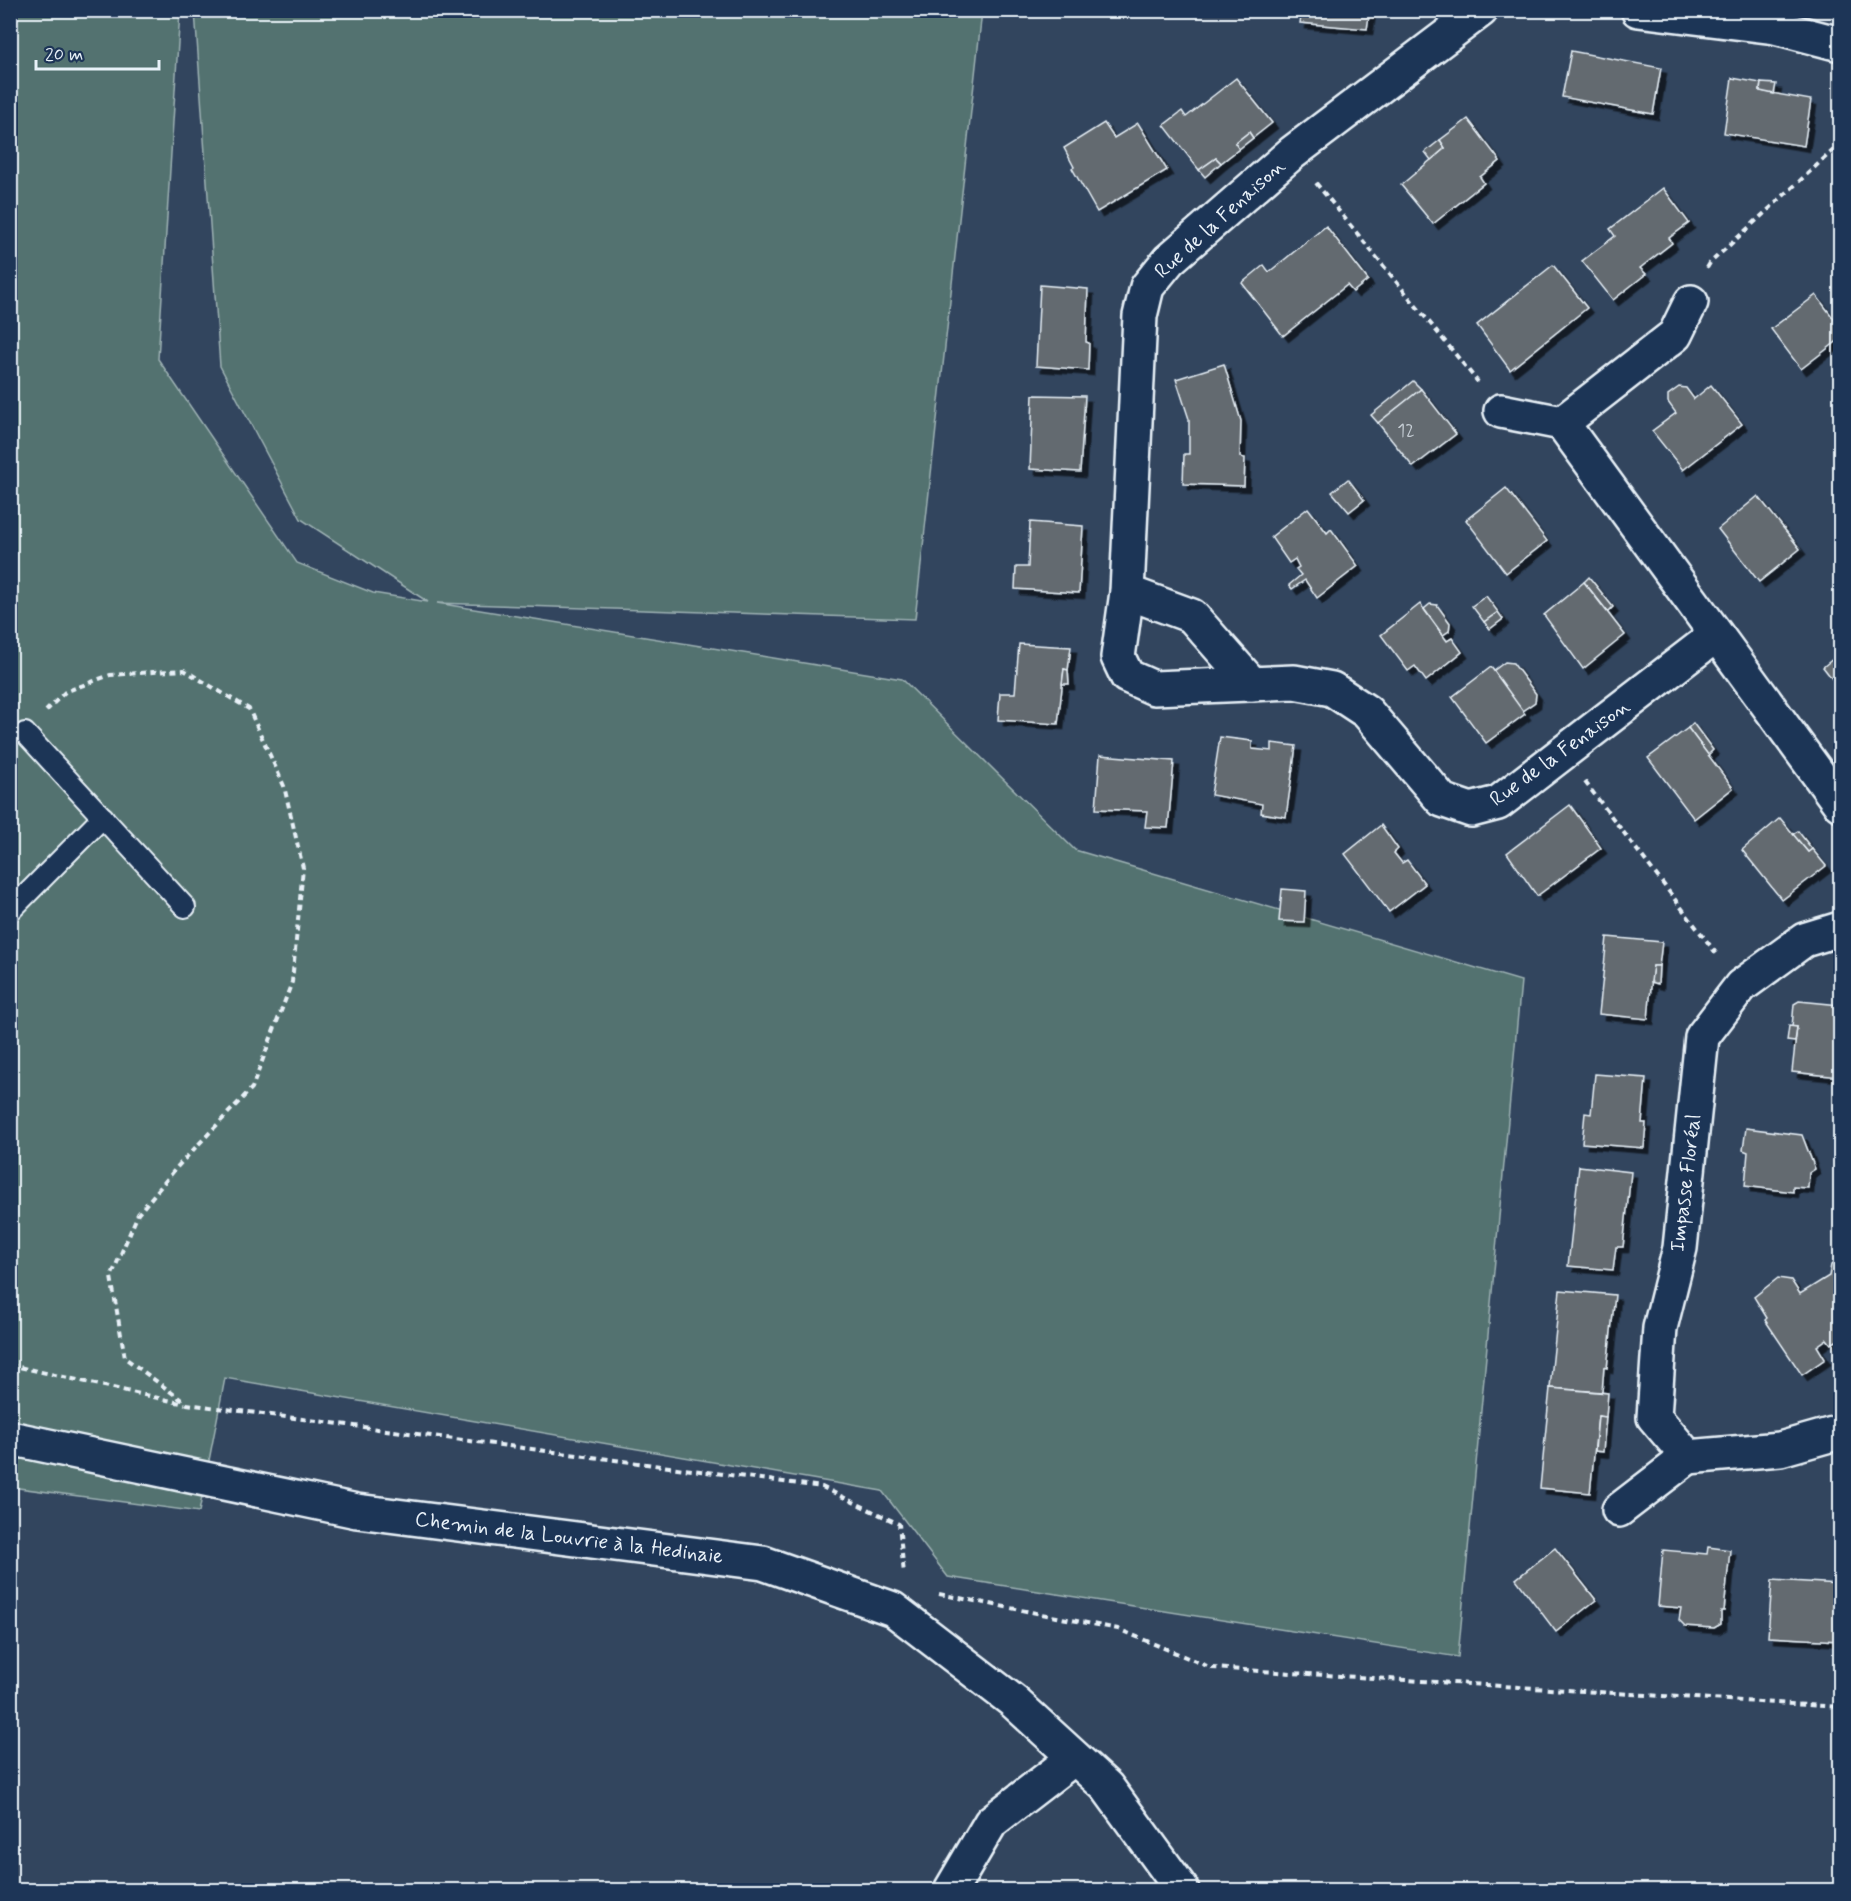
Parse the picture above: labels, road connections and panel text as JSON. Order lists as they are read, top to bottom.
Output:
{
  "streets": {
    "street": ["Rue de la Fenaison", "Impasse Floréal", "Chemin de la Louvrie à la Hedinaie"]
  },
  "house_numbers": ["12"],
  "scale_bar": "20 m"
}
